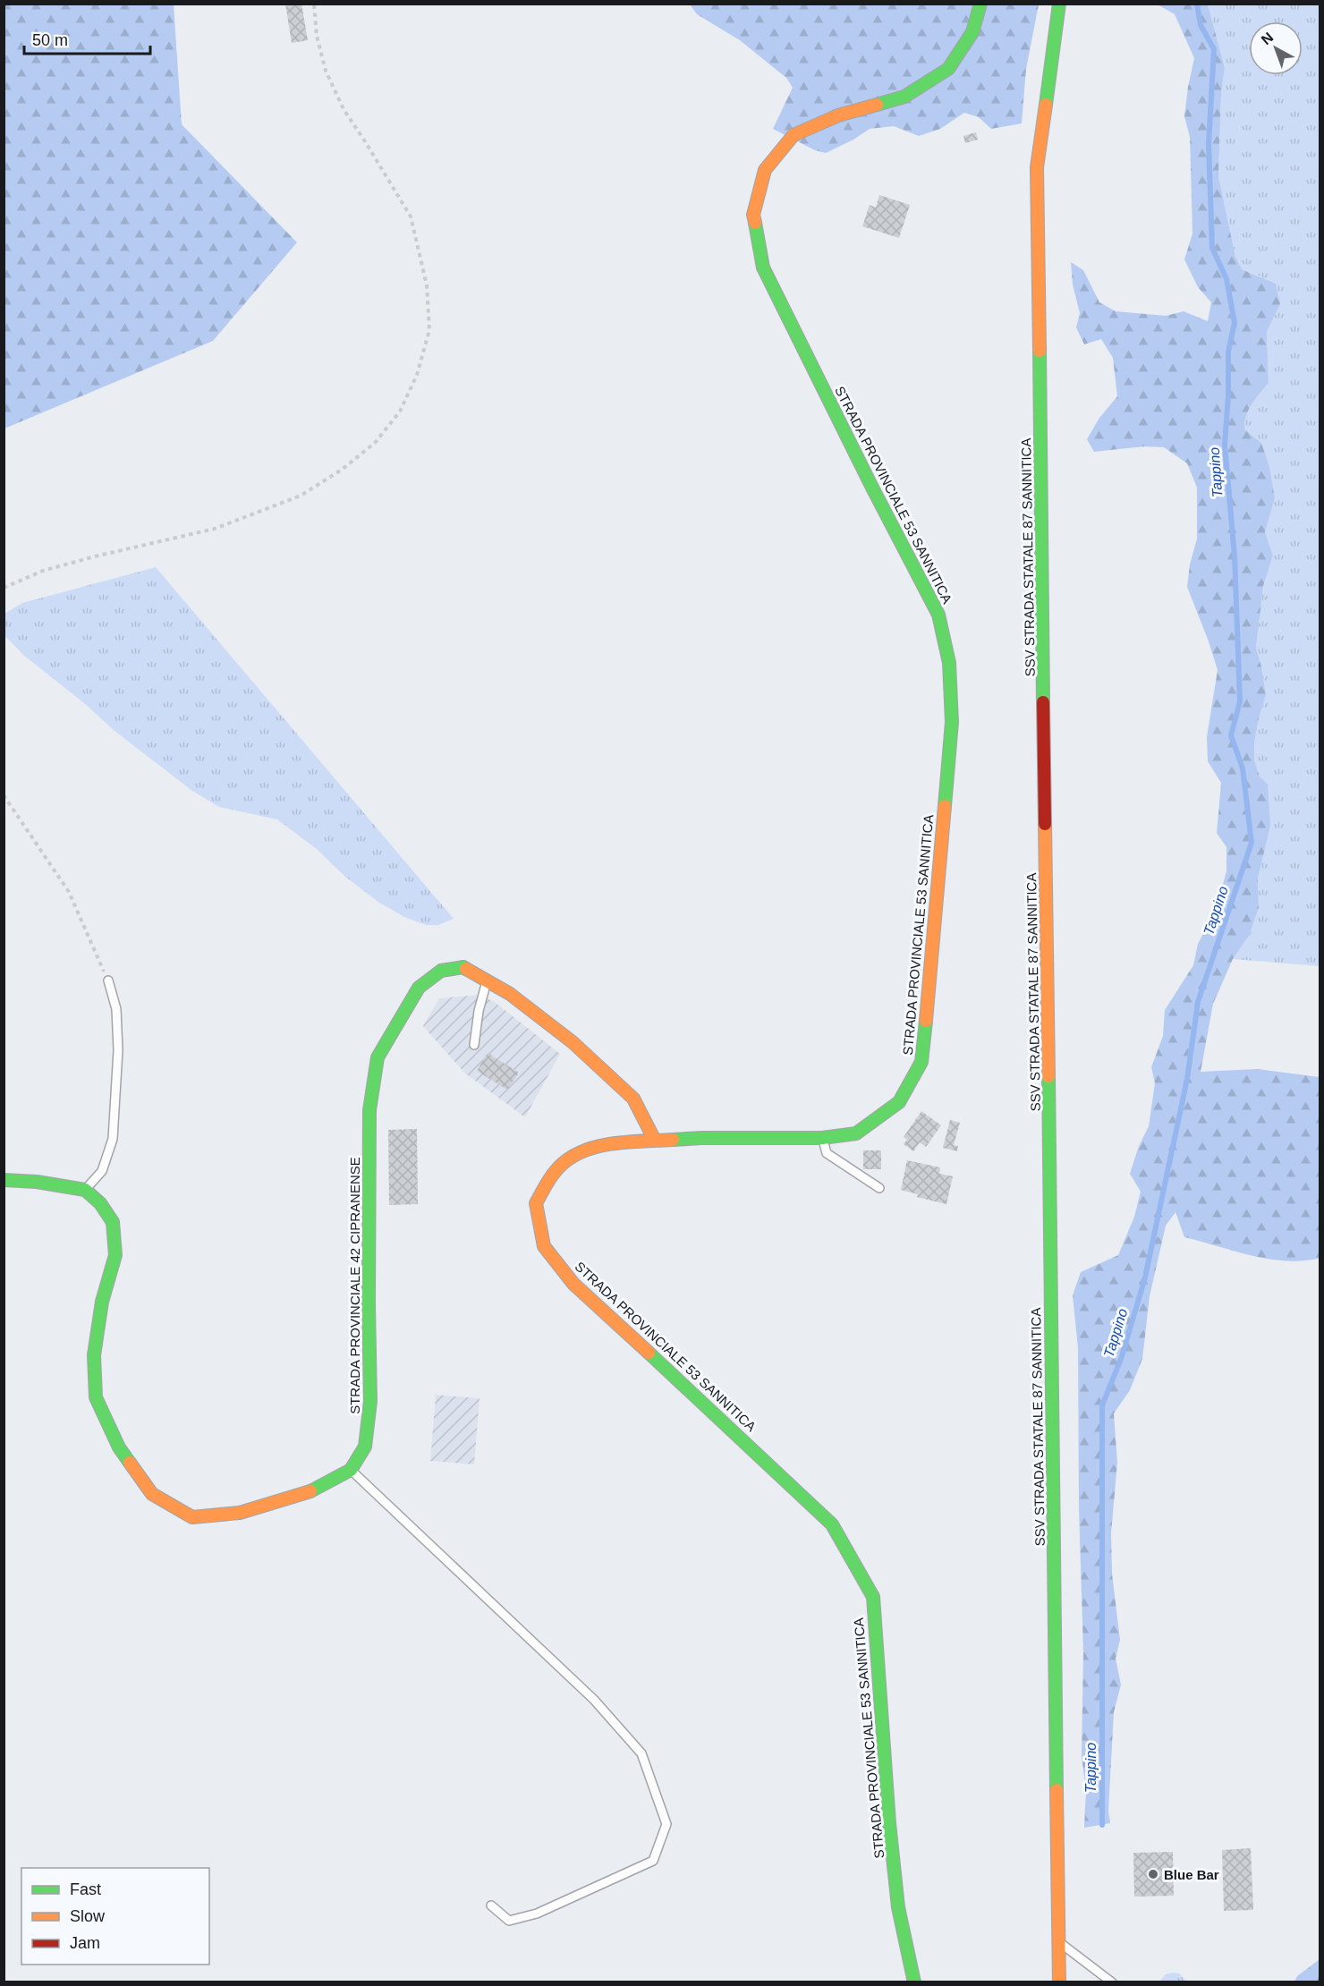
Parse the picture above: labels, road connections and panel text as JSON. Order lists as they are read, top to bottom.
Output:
{
  "streets": {
    "street": ["STRADA PROVINCIALE 53 SANNITICA", "SSV STRADA STATALE 87 SANNITICA", "STRADA PROVINCIALE 42 CIPRANENSE"]
  },
  "crossings": [
    ["STRADA PROVINCIALE 53 SANNITICA", "STRADA PROVINCIALE 42 CIPRANENSE"]
  ],
  "water": ["Tappino"],
  "places": ["Blue Bar"],
  "legend": ["Fast", "Slow", "Jam"],
  "scale_bar": "50 m",
  "north": "top left"
}
